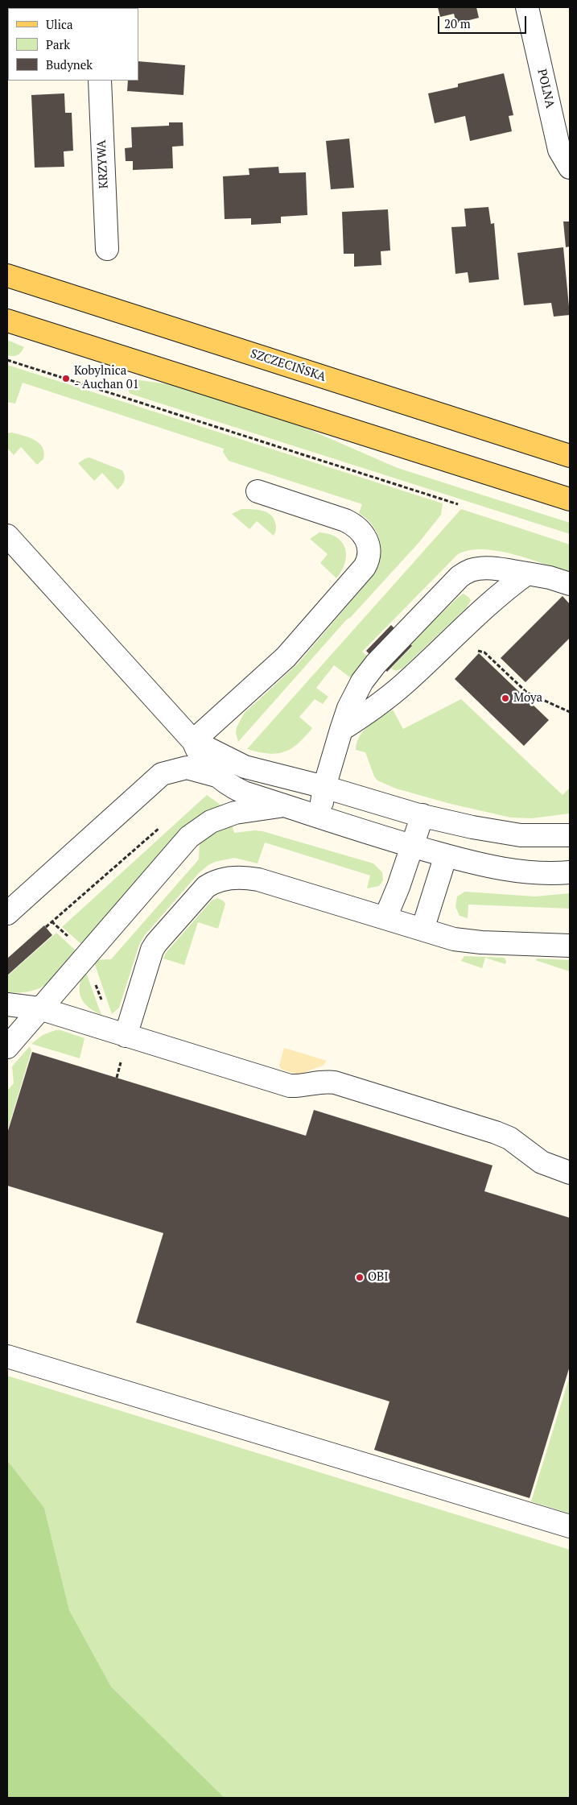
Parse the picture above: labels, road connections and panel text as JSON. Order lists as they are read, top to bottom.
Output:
{
  "streets": {
    "main road": ["SZCZECIŃSKA"],
    "street": ["POLNA", "KRZYWA"]
  },
  "places": ["Kobylnica - Auchan 01", "Moya", "OBI"],
  "legend": ["Ulica", "Park", "Budynek"],
  "scale_bar": "20 m"
}
